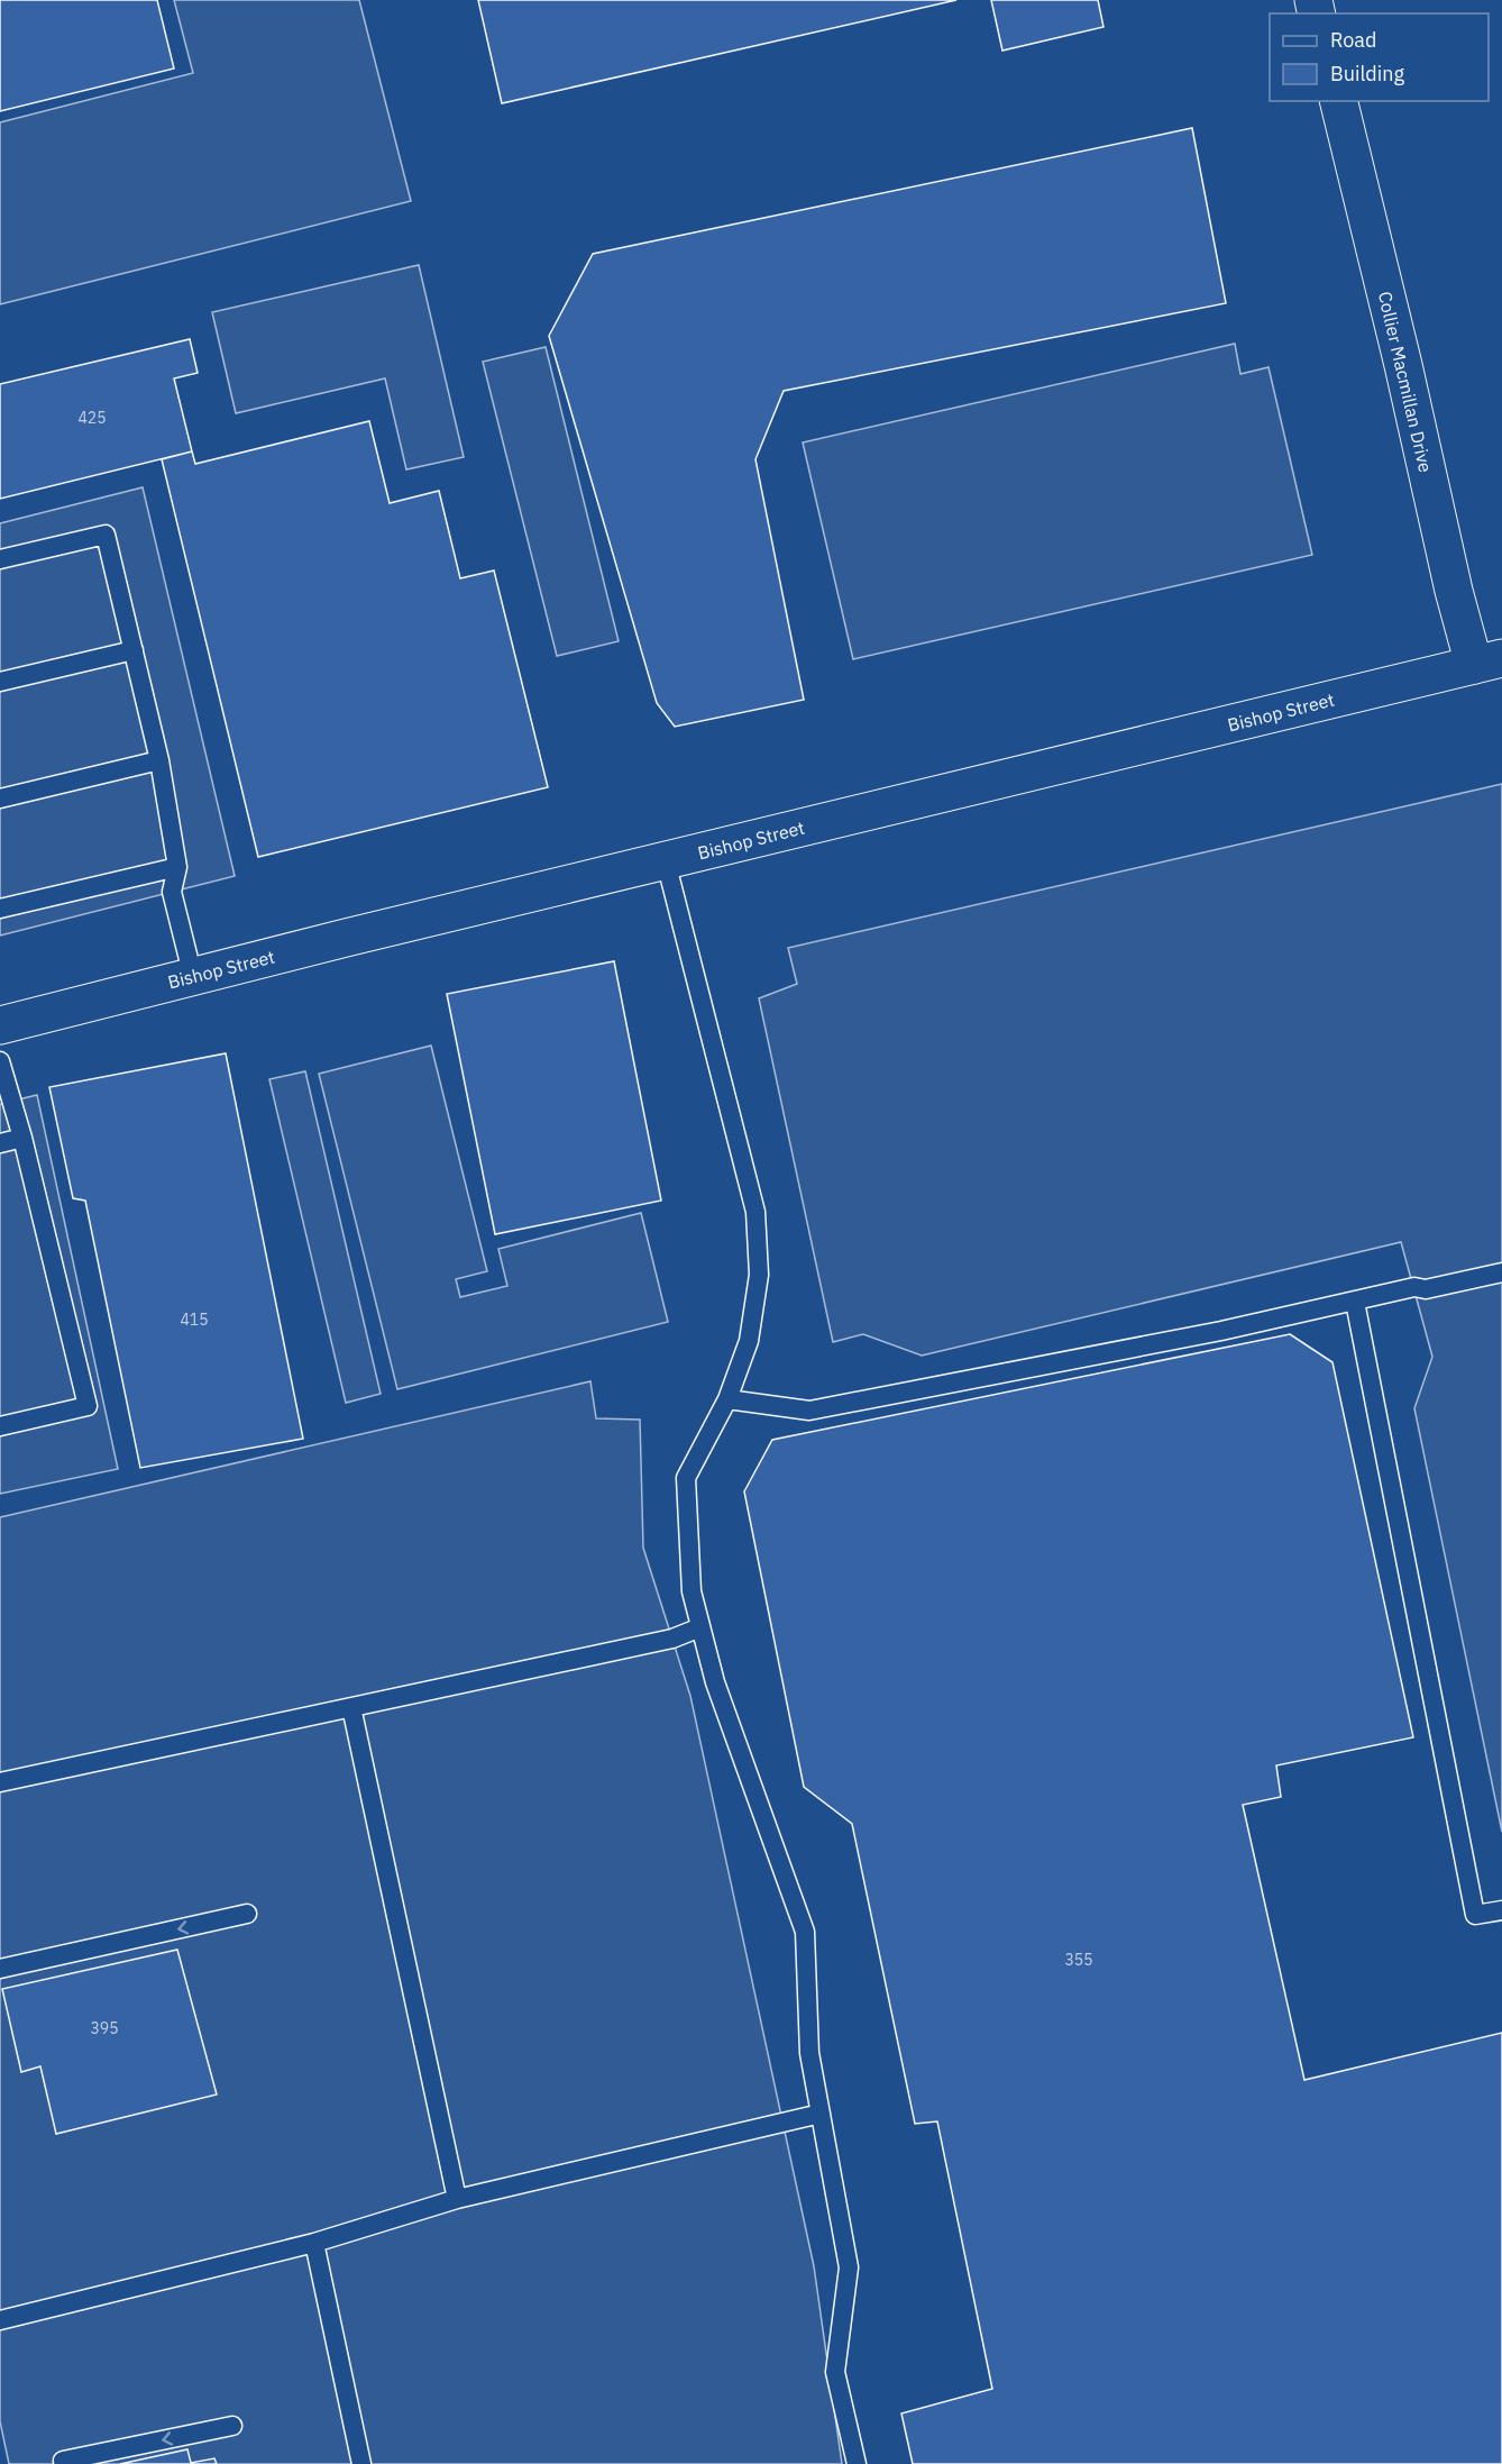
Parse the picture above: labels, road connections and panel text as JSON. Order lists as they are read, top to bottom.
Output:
{
  "streets": {
    "main road": ["Collier Macmillan Drive", "Bishop Street"]
  },
  "crossings": [
    ["Collier Macmillan Drive", "Bishop Street"]
  ],
  "house_numbers": [
    "425",
    "415",
    "355",
    "395"
  ],
  "legend": ["Road", "Building"]
}
